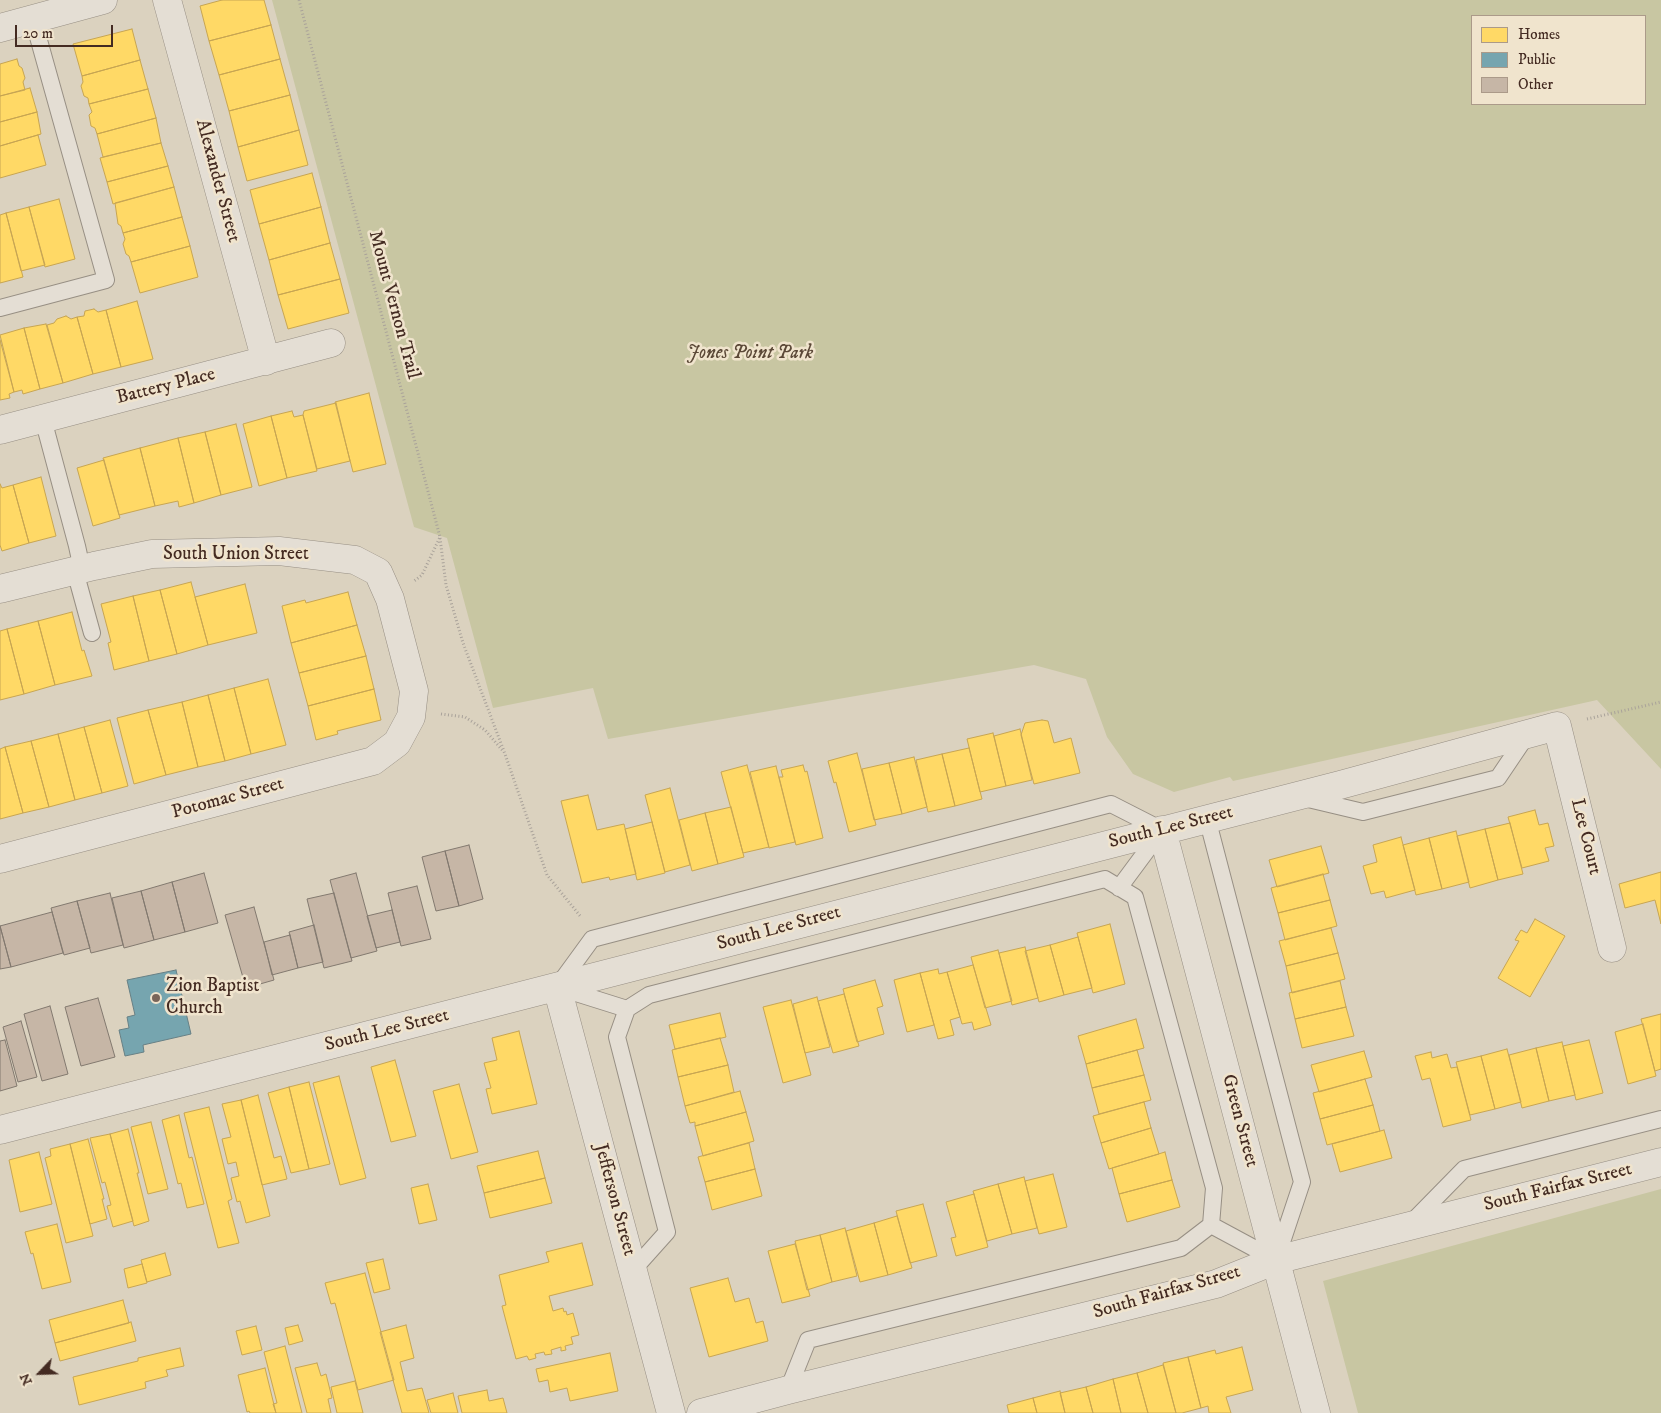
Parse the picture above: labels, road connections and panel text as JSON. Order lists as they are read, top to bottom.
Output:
{
  "streets": {
    "street": [
      "Alexander Street",
      "Battery Place",
      "South Union Street",
      "Potomac Street",
      "South Lee Street",
      "Lee Court",
      "Green Street",
      "South Fairfax Street",
      "Jefferson Street"
    ],
    "path": ["Mount Vernon Trail"]
  },
  "crossings": [
    ["Alexander Street", "Battery Place"],
    ["South Union Street", "Potomac Street"],
    ["South Lee Street", "Lee Court"],
    ["South Lee Street", "Green Street"],
    ["South Lee Street", "Jefferson Street"],
    ["Green Street", "South Fairfax Street"]
  ],
  "parks": ["Jones Point Park"],
  "places": ["Zion Baptist Church"],
  "legend": ["Homes", "Public", "Other"],
  "scale_bar": "20 m",
  "north": "bottom left"
}
